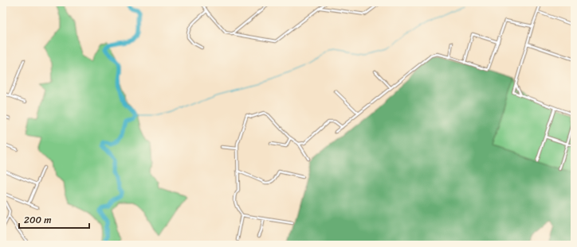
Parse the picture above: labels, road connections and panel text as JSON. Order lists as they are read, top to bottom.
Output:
{
  "scale_bar": "200 m"
}
